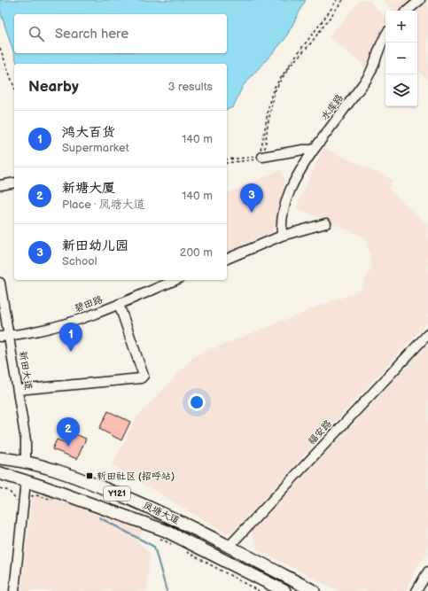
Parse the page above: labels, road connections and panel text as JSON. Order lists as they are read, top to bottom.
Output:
{
  "streets": {
    "main road": ["Y121", "凤塘大道"],
    "street": [
      "水库路",
      "碧田路",
      "新田大道",
      "福安路"
    ]
  },
  "crossings": [
    ["碧田路", "新田大道"],
    ["新田大道", "凤塘大道"],
    ["福安路", "凤塘大道"]
  ],
  "places": {
    "transit": ["新田社区 (招呼站)"]
  },
  "page": {
    "map_buttons": ["+", "−"],
    "search": "Search here",
    "heading": ["Nearby", "3 results"],
    "list": [
      {
        "mark": "1",
        "name": "鸿大百货",
        "note": "Supermarket",
        "value": "140 m"
      },
      {
        "mark": "2",
        "name": "新塘大厦",
        "note": "Place · 凤塘大道",
        "value": "140 m"
      },
      {
        "mark": "3",
        "name": "新田幼儿园",
        "note": "School",
        "value": "200 m"
      }
    ],
    "pins": ["3", "1", "2"]
  }
}
